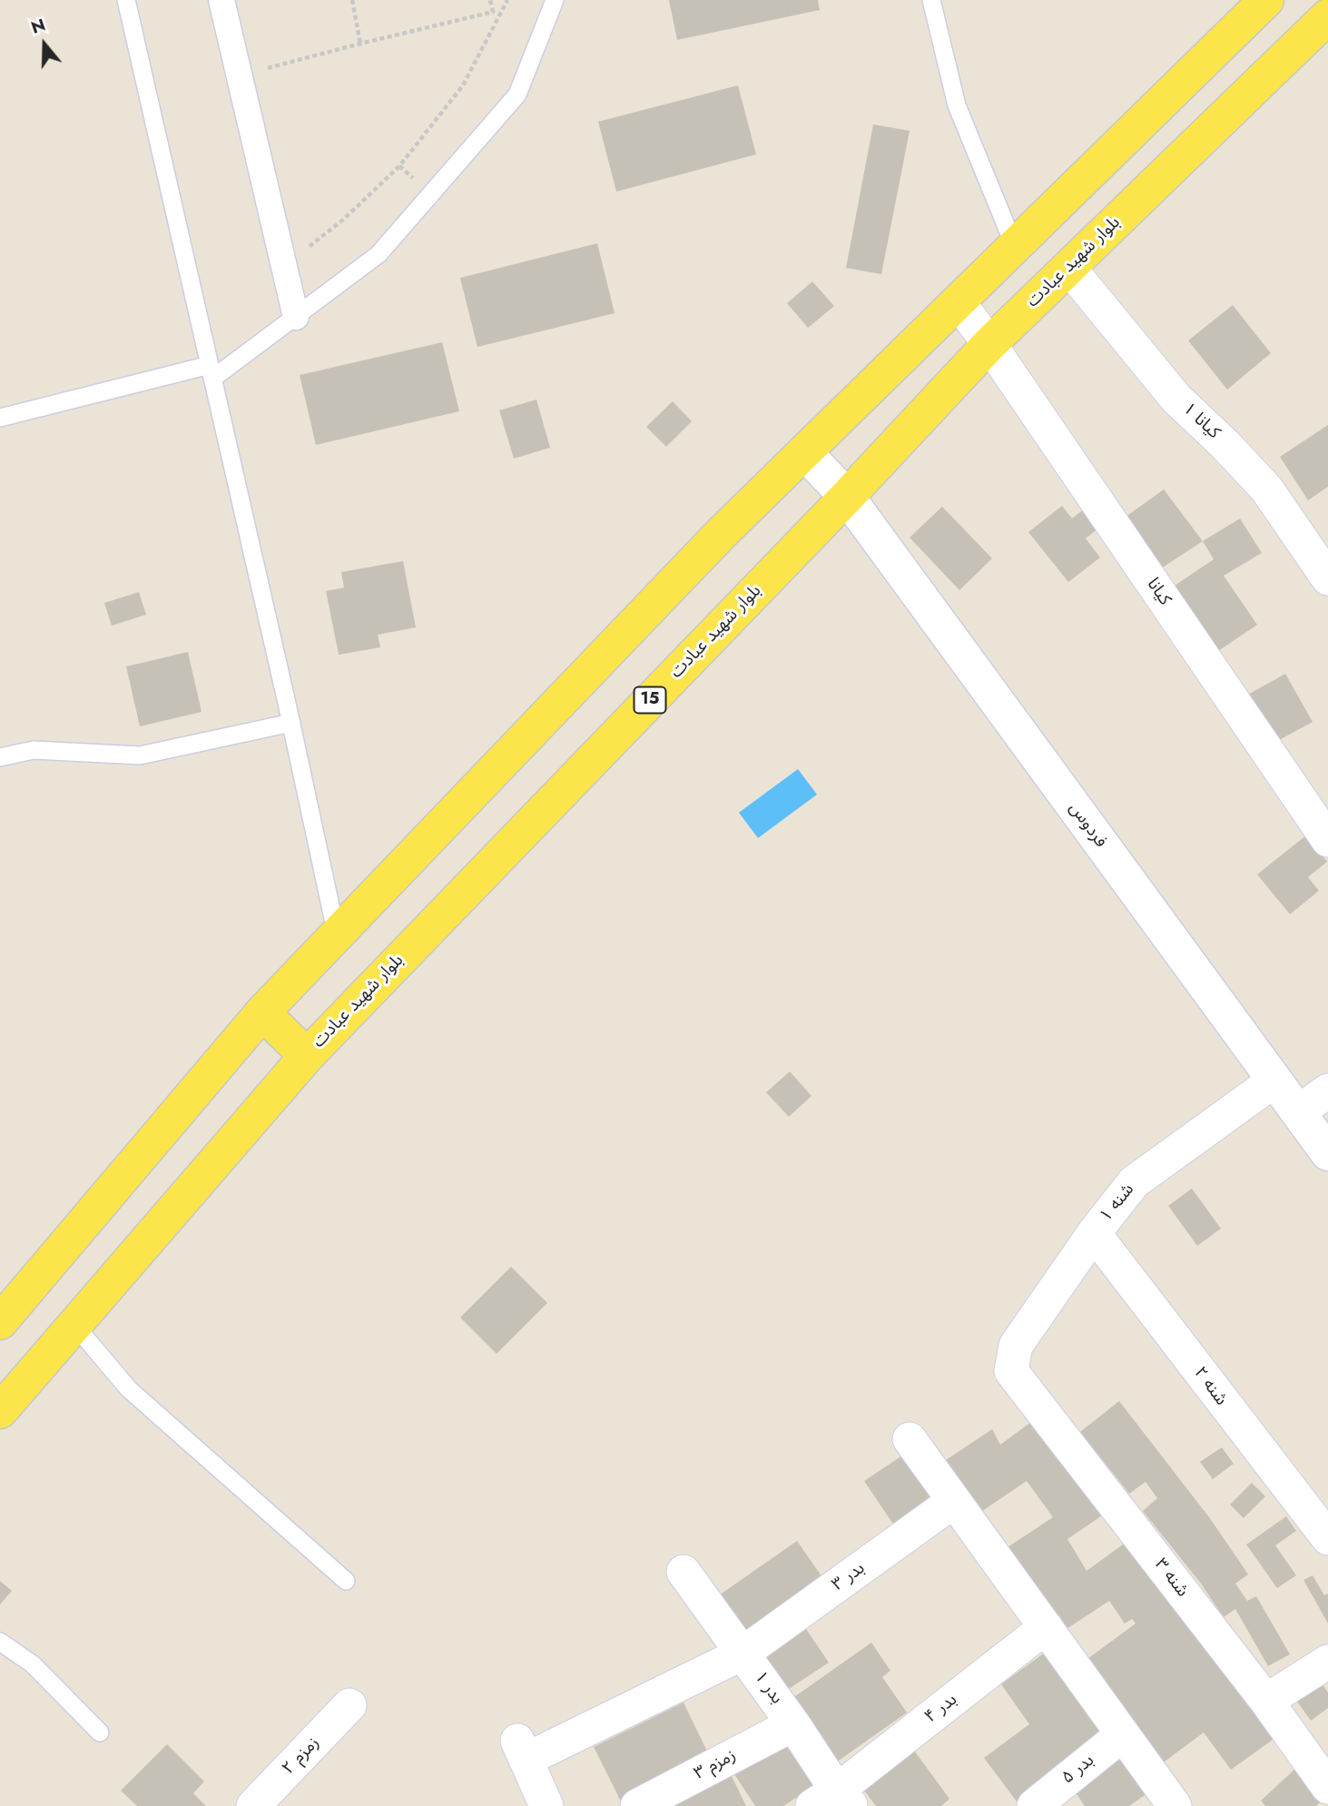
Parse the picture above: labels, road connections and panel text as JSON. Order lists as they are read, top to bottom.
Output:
{
  "streets": {
    "main road": ["بلوار شهید عبادت", "15"],
    "street": [
      "کیانا ۱",
      "کیانا",
      "فردوس",
      "شنه ۱",
      "شنه ۲",
      "بدر ۳",
      "شنه ۳",
      "بدر ۱",
      "بدر ۴",
      "زمزم ۲",
      "زمزم ۳",
      "بدر ۵"
    ]
  },
  "crossings": [
    ["بلوار شهید عبادت", "کیانا ۱"],
    ["بلوار شهید عبادت", "کیانا"],
    ["بلوار شهید عبادت", "فردوس"],
    ["فردوس", "شنه ۱"],
    ["شنه ۱", "شنه ۲"],
    ["شنه ۱", "شنه ۳"],
    ["بدر ۳", "بدر ۱"],
    ["بدر ۱", "بدر ۴"],
    ["بدر ۱", "زمزم ۳"]
  ],
  "north": "top"
}
